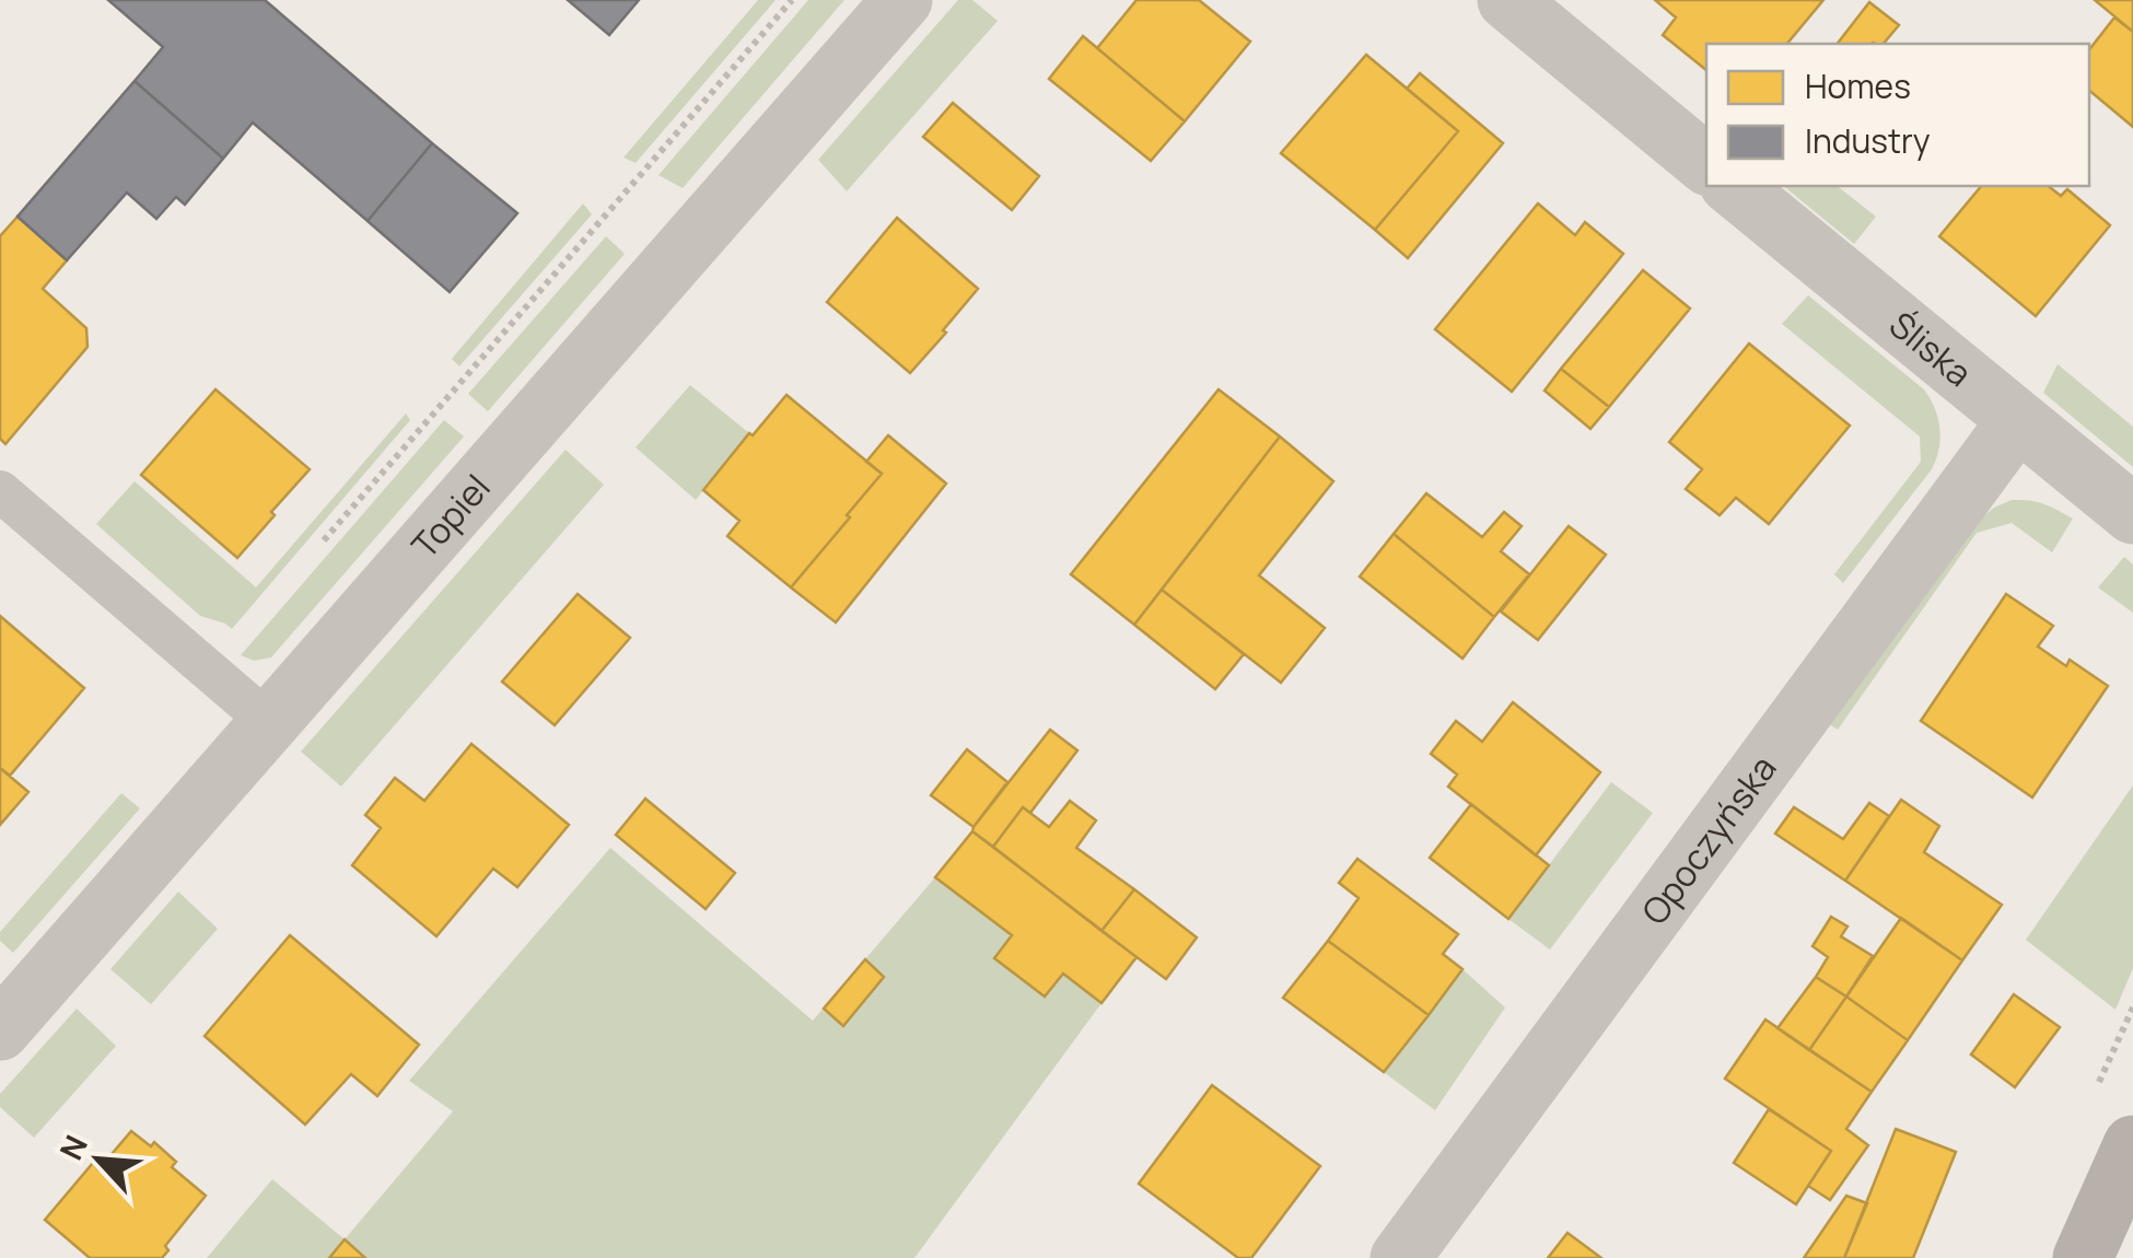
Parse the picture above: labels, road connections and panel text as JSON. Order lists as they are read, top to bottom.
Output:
{
  "streets": {
    "street": ["Śliska", "Topiel", "Opoczyńska"]
  },
  "crossings": [
    ["Śliska", "Opoczyńska"]
  ],
  "legend": ["Homes", "Industry"],
  "north": "top left"
}
